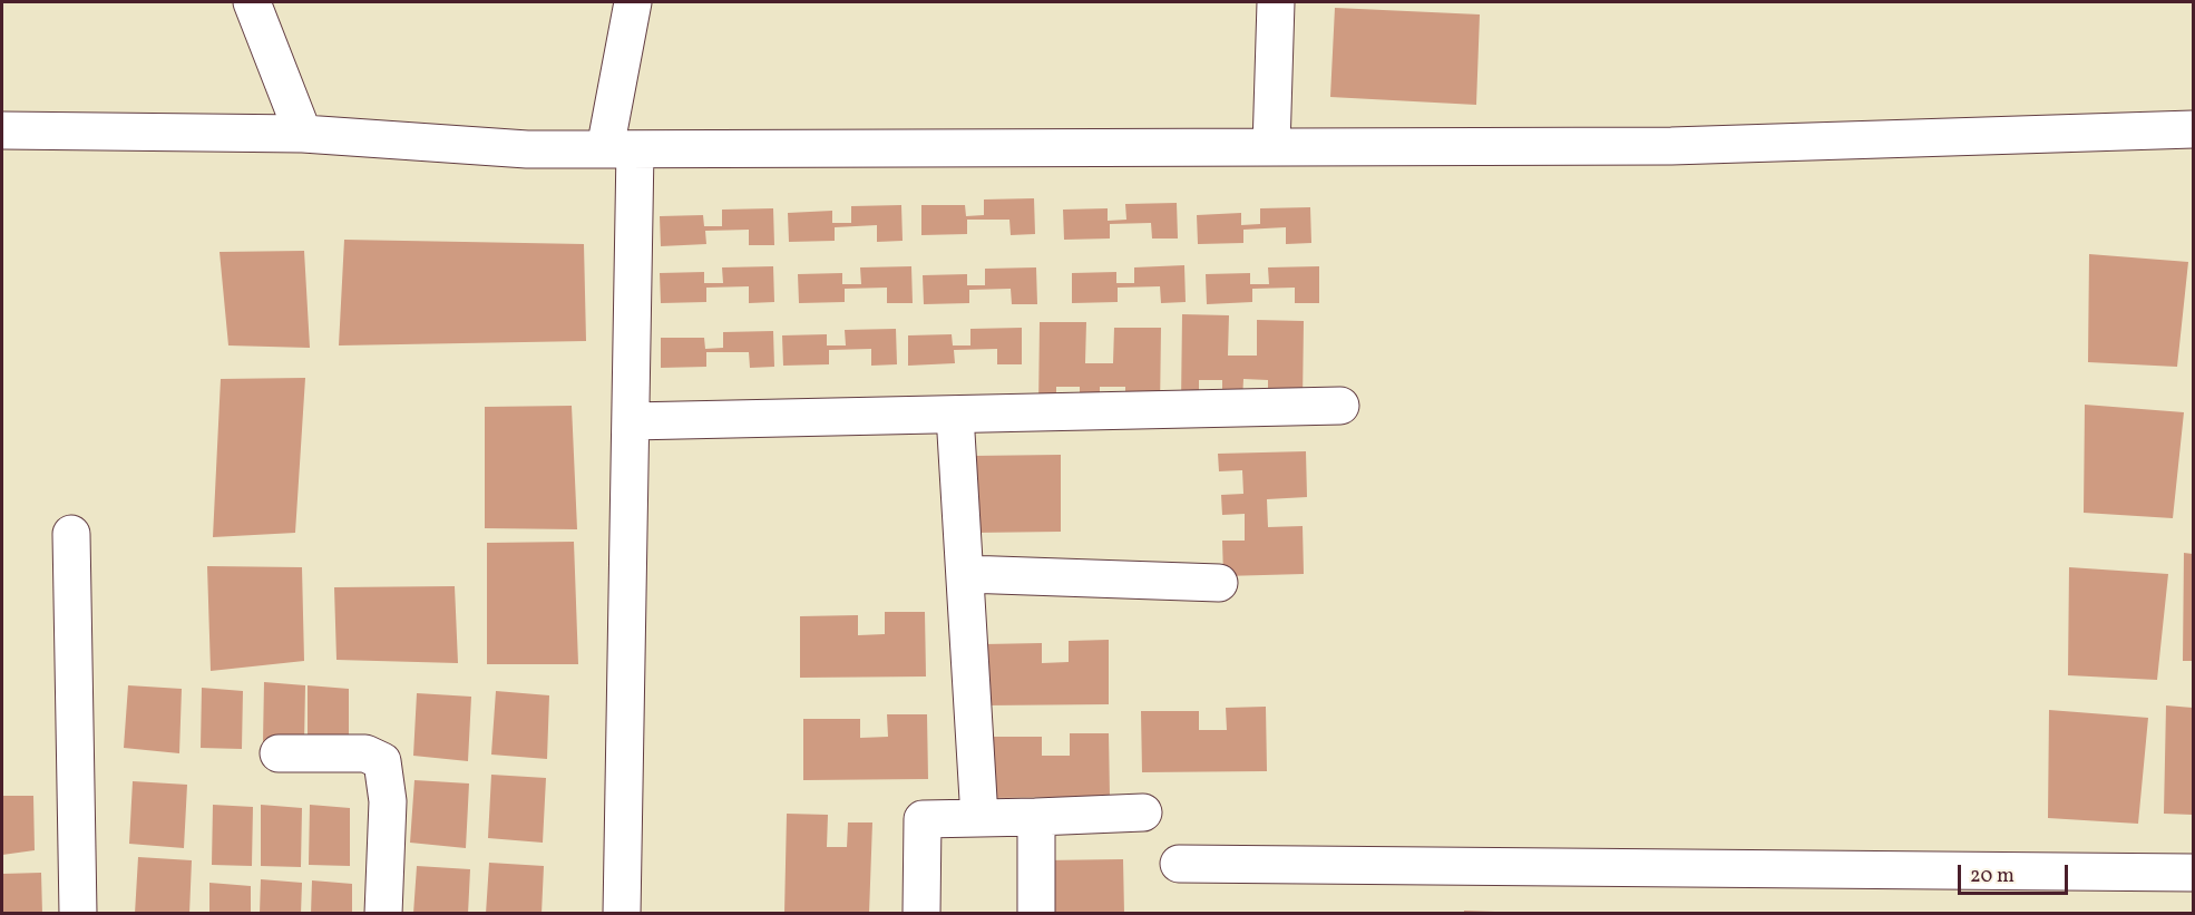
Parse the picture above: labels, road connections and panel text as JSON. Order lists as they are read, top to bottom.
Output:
{
  "scale_bar": "20 m"
}
